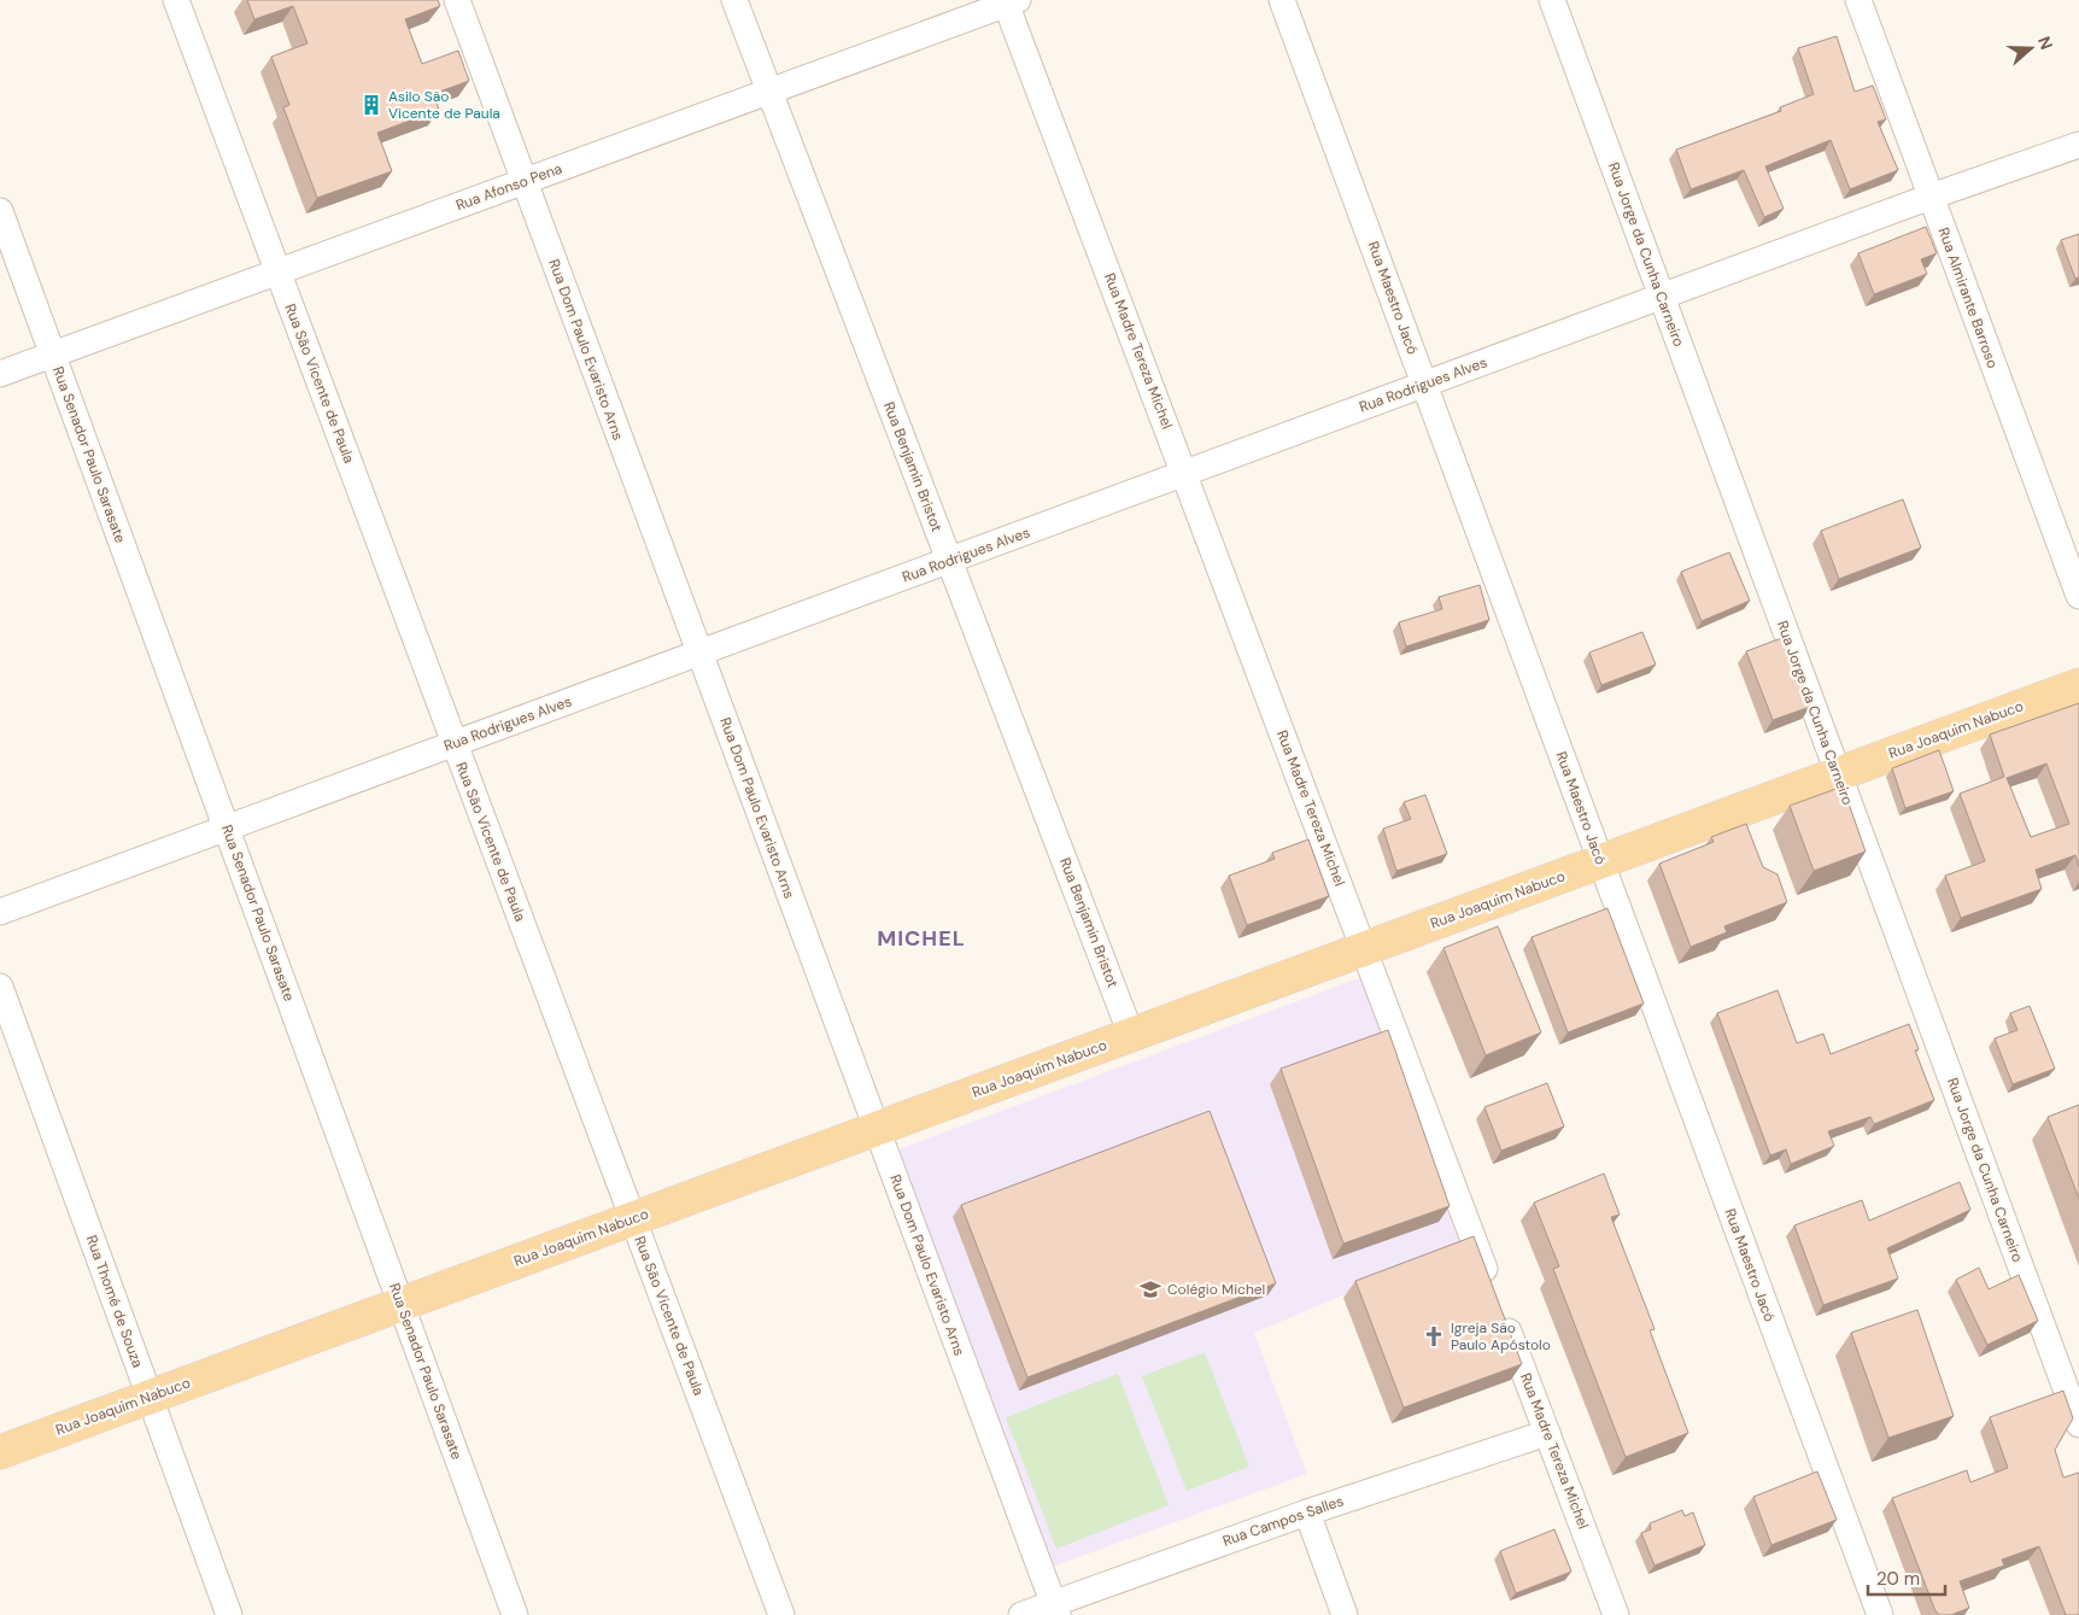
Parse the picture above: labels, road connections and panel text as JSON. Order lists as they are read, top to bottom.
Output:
{
  "streets": {
    "main road": ["Rua Joaquim Nabuco"],
    "street": [
      "Rua Afonso Pena",
      "Rua Jorge da Cunha Carneiro",
      "Rua Maestro Jacó",
      "Rua Almirante Barroso",
      "Rua Dom Paulo Evaristo Arns",
      "Rua Madre Tereza Michel",
      "Rua São Vicente de Paula",
      "Rua Rodrigues Alves",
      "Rua Senador Paulo Sarasate",
      "Rua Benjamin Bristot",
      "Rua Thomé de Souza",
      "Rua Campos Salles"
    ]
  },
  "crossings": [
    ["Rua Afonso Pena", "Rua Dom Paulo Evaristo Arns"],
    ["Rua Afonso Pena", "Rua Madre Tereza Michel"],
    ["Rua Afonso Pena", "Rua São Vicente de Paula"],
    ["Rua Afonso Pena", "Rua Senador Paulo Sarasate"],
    ["Rua Afonso Pena", "Rua Benjamin Bristot"],
    ["Rua Jorge da Cunha Carneiro", "Rua Rodrigues Alves"],
    ["Rua Jorge da Cunha Carneiro", "Rua Joaquim Nabuco"],
    ["Rua Maestro Jacó", "Rua Rodrigues Alves"],
    ["Rua Maestro Jacó", "Rua Joaquim Nabuco"],
    ["Rua Almirante Barroso", "Rua Rodrigues Alves"],
    ["Rua Dom Paulo Evaristo Arns", "Rua Rodrigues Alves"],
    ["Rua Dom Paulo Evaristo Arns", "Rua Joaquim Nabuco"],
    ["Rua Dom Paulo Evaristo Arns", "Rua Campos Salles"],
    ["Rua Madre Tereza Michel", "Rua Rodrigues Alves"],
    ["Rua Madre Tereza Michel", "Rua Joaquim Nabuco"],
    ["Rua Madre Tereza Michel", "Rua Campos Salles"],
    ["Rua São Vicente de Paula", "Rua Rodrigues Alves"],
    ["Rua São Vicente de Paula", "Rua Joaquim Nabuco"],
    ["Rua Rodrigues Alves", "Rua Senador Paulo Sarasate"],
    ["Rua Rodrigues Alves", "Rua Benjamin Bristot"],
    ["Rua Senador Paulo Sarasate", "Rua Joaquim Nabuco"],
    ["Rua Benjamin Bristot", "Rua Joaquim Nabuco"],
    ["Rua Joaquim Nabuco", "Rua Thomé de Souza"]
  ],
  "districts": ["MICHEL"],
  "places": {
    "building": ["Asilo São Vicente de Paula"],
    "school or university": ["Colégio Michel"],
    "church": ["Igreja São Paulo Apóstolo"]
  },
  "scale_bar": "20 m",
  "north": "right"
}
